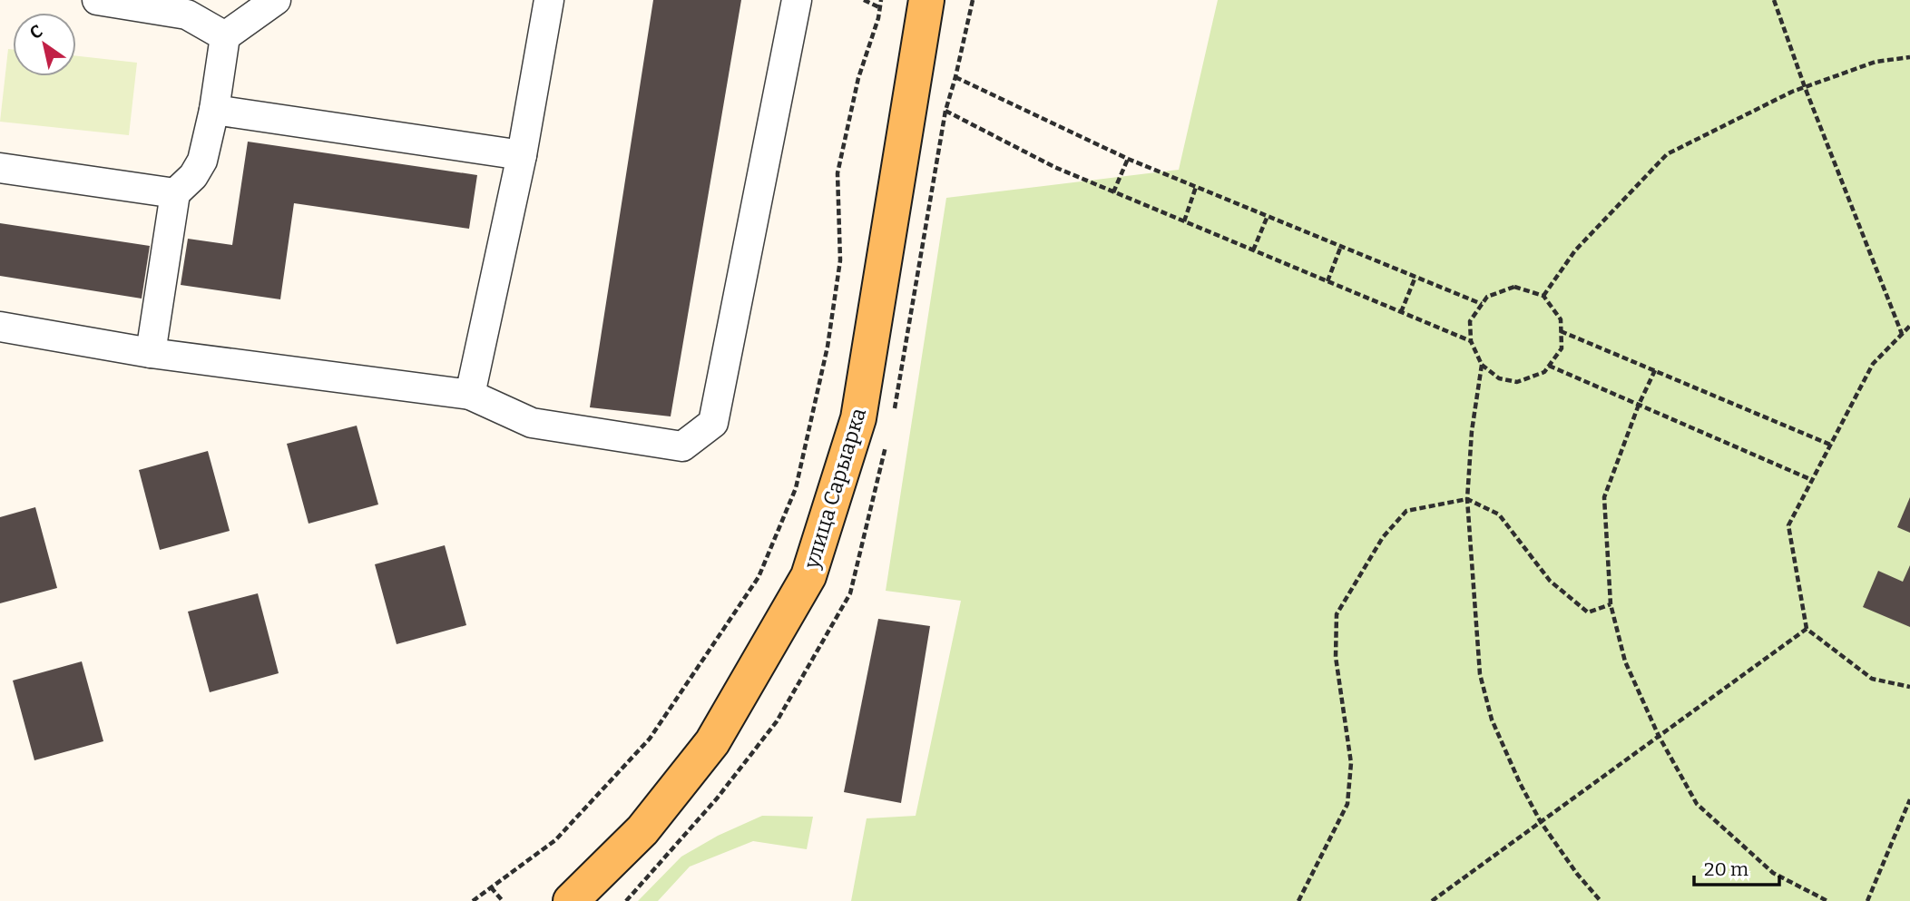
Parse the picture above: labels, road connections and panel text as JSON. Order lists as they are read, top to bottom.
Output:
{
  "streets": {
    "main road": ["улица Сарыарка"]
  },
  "scale_bar": "20 m",
  "north": "top left"
}
